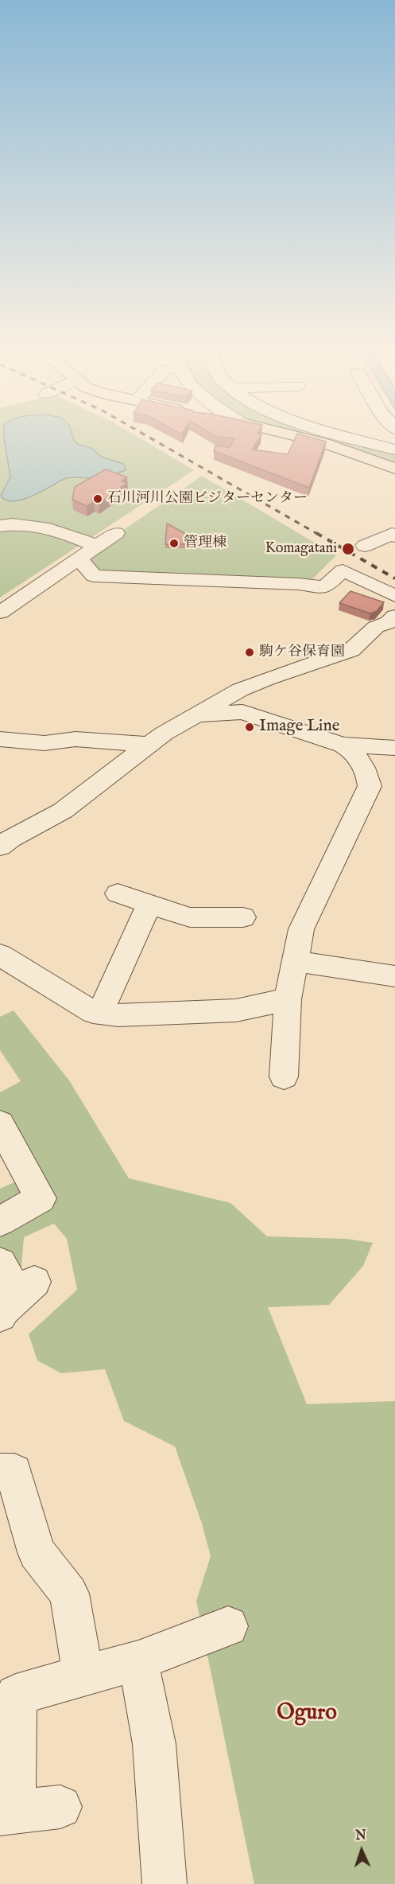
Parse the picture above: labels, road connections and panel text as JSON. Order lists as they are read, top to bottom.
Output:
{
  "districts": ["Oguro"],
  "places": [
    "石川河川公園ビジターセンター",
    "管理棟",
    "Komagatani",
    "駒ケ谷保育園",
    "Image Line"
  ],
  "north": "top"
}
